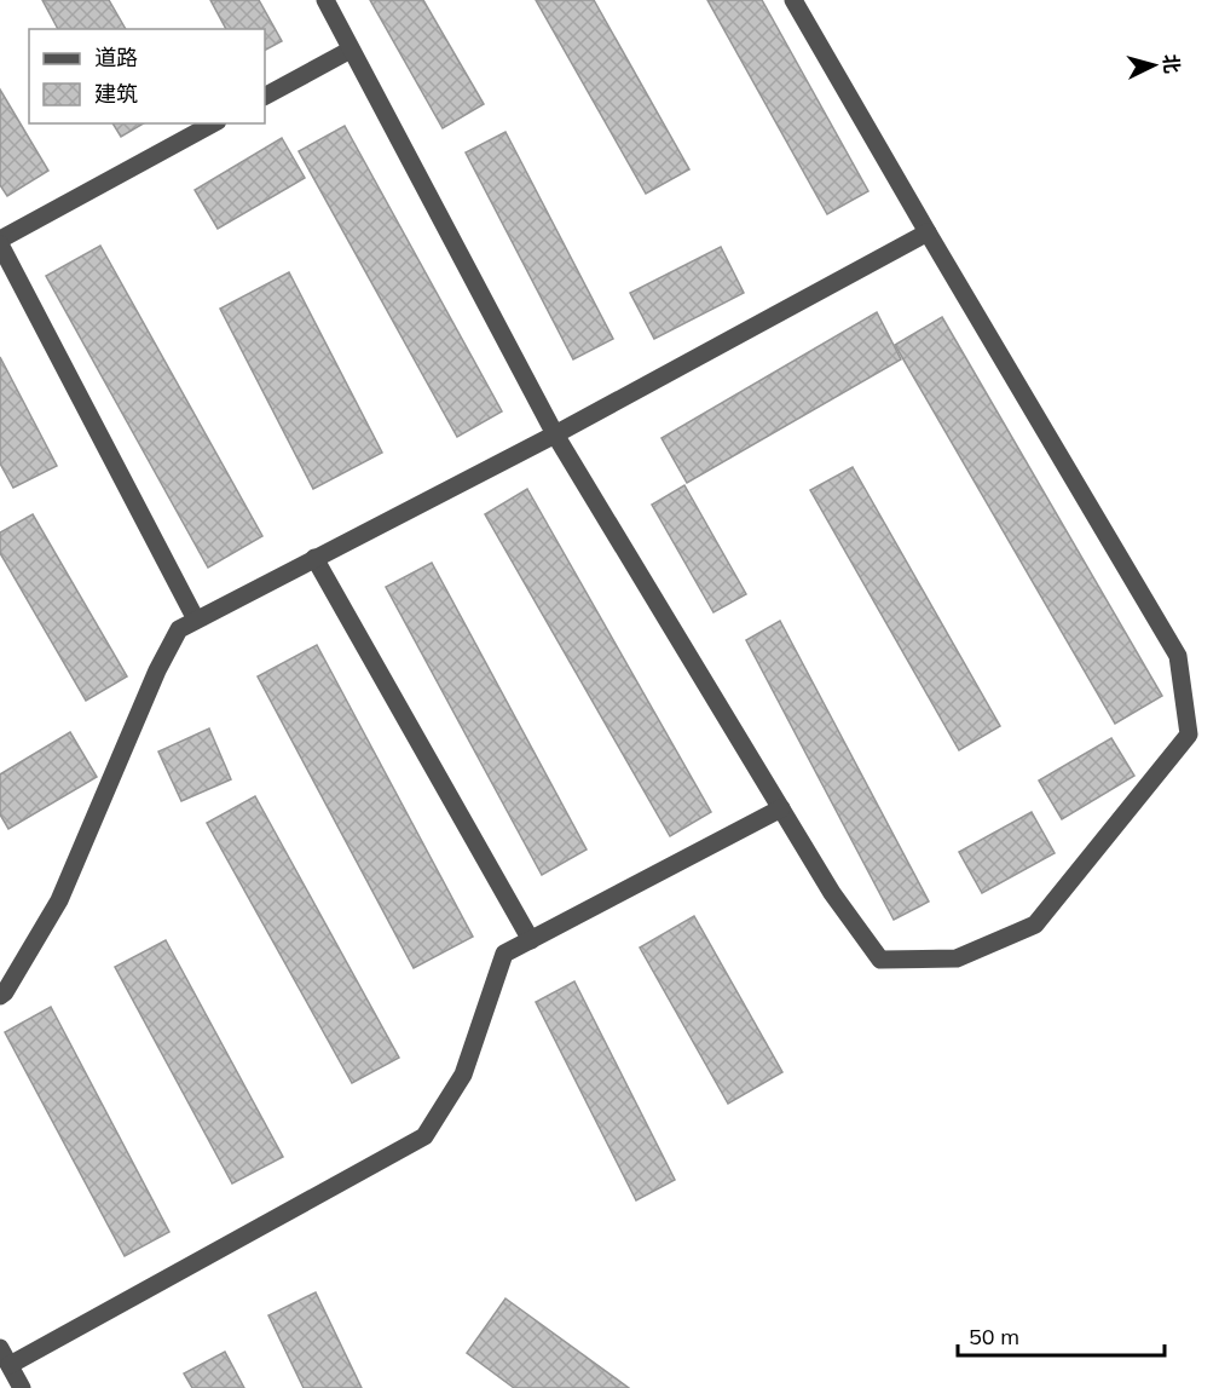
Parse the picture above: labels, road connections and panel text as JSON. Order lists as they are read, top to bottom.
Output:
{
  "legend": ["道路", "建筑"],
  "scale_bar": "50 m",
  "north": "right"
}
